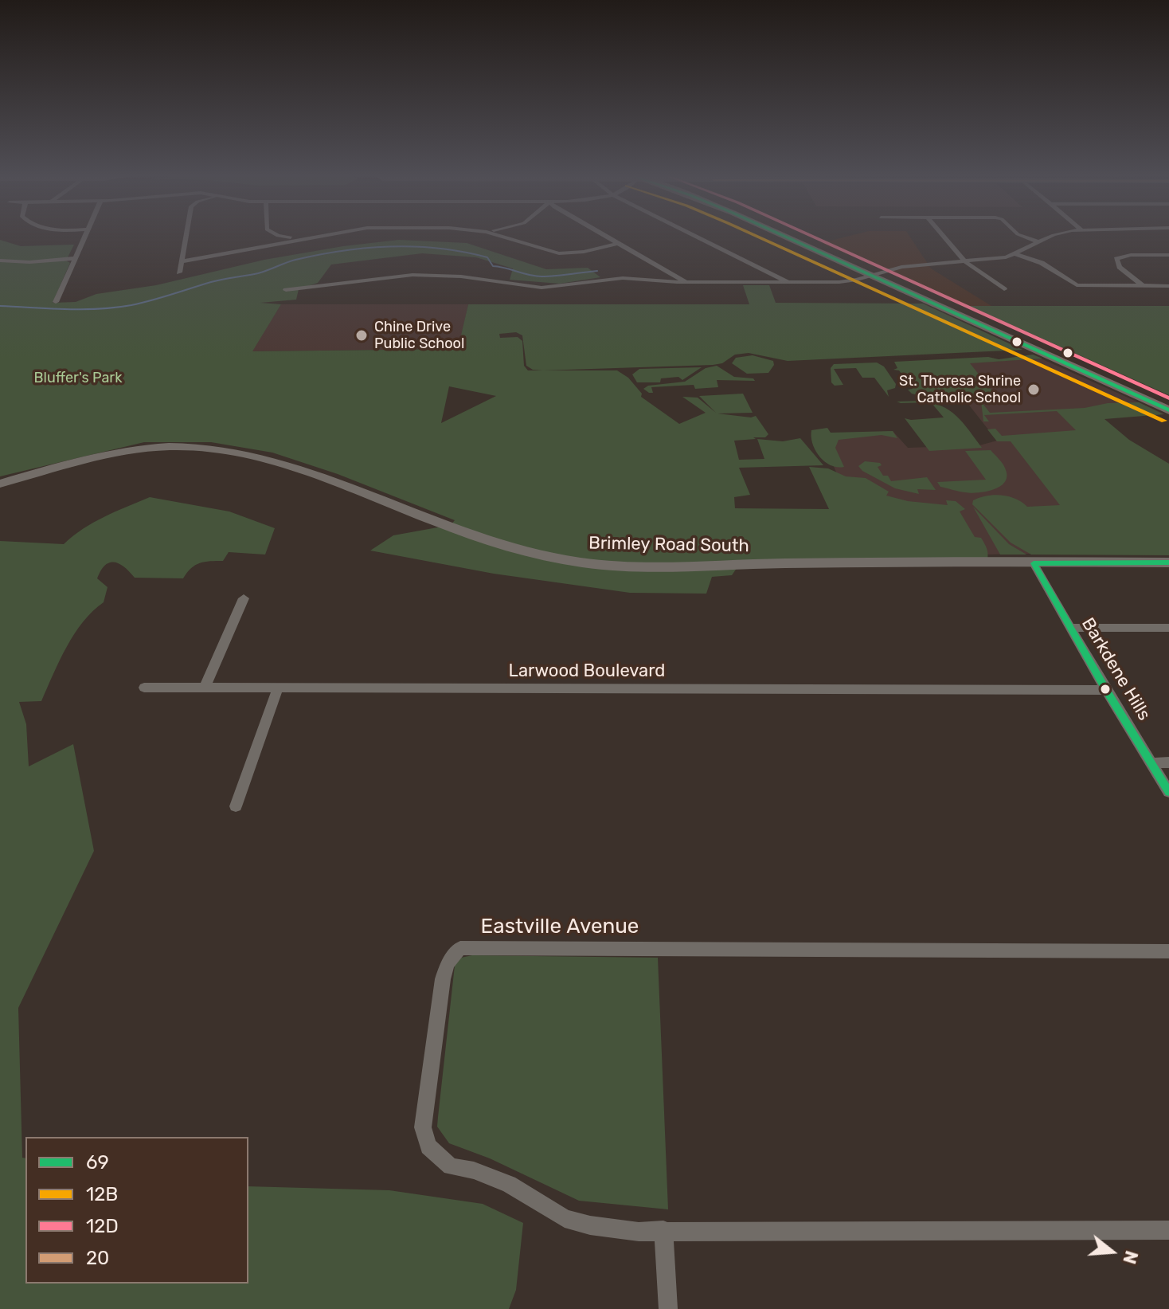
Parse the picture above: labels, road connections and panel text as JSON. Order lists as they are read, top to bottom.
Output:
{
  "streets": {
    "street": [
      "Brimley Road South",
      "Barkdene Hills",
      "Larwood Boulevard",
      "Eastville Avenue"
    ]
  },
  "crossings": [
    ["Brimley Road South", "Barkdene Hills"],
    ["Barkdene Hills", "Larwood Boulevard"]
  ],
  "parks": ["Bluffer's Park"],
  "places": ["Chine Drive Public School", "St. Theresa Shrine Catholic School"],
  "lines": ["transit line 69", "transit line 12B", "transit line 12D"],
  "legend": [
    "69",
    "12B",
    "12D",
    "20"
  ],
  "north": "right"
}
